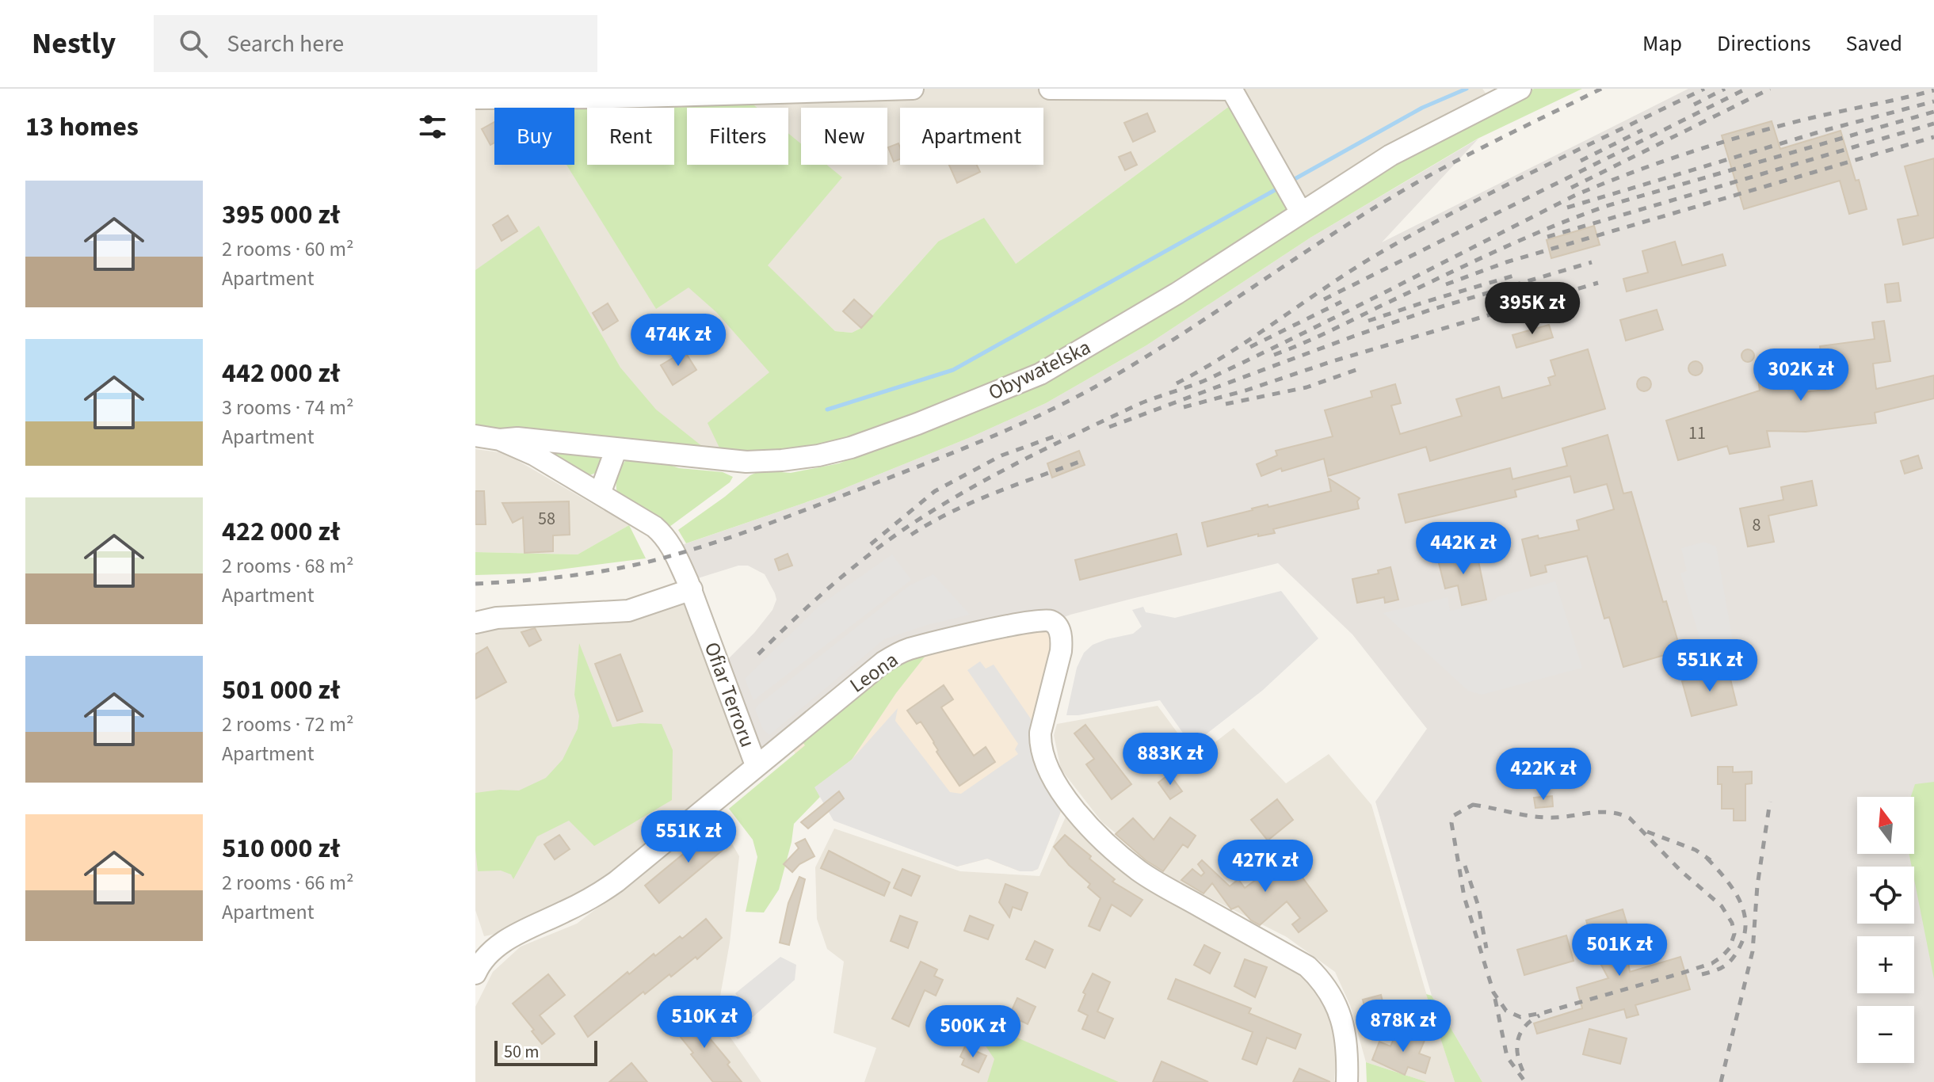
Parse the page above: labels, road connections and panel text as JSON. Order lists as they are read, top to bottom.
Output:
{
  "streets": {
    "street": ["Obywatelska", "Leona", "Ofiar Terroru"]
  },
  "crossings": [
    ["Obywatelska", "Ofiar Terroru"],
    ["Leona", "Ofiar Terroru"]
  ],
  "house_numbers": ["11", "58", "8"],
  "scale_bar": "50 m",
  "north": "top",
  "page": {
    "header": "Nestly",
    "search": "Search here",
    "nav": ["Map", "Directions", "Saved"],
    "heading": "13 homes",
    "chip": [
      "Buy",
      "Rent",
      "Filters",
      "New",
      "Apartment"
    ],
    "list": [
      {
        "name": "395 000 zł",
        "note": "2 rooms · 60 m² · Apartment"
      },
      {
        "name": "442 000 zł",
        "note": "3 rooms · 74 m² · Apartment"
      },
      {
        "name": "422 000 zł",
        "note": "2 rooms · 68 m² · Apartment"
      },
      {
        "name": "501 000 zł",
        "note": "2 rooms · 72 m² · Apartment"
      },
      {
        "name": "510 000 zł",
        "note": "2 rooms · 66 m² · Apartment"
      }
    ],
    "price": [
      "395K zł",
      "474K zł",
      "302K zł",
      "442K zł",
      "551K zł",
      "883K zł",
      "422K zł",
      "551K zł",
      "427K zł",
      "501K zł",
      "510K zł",
      "878K zł",
      "500K zł"
    ],
    "map_buttons": ["+", "−"],
    "scale": "50 m"
  }
}
